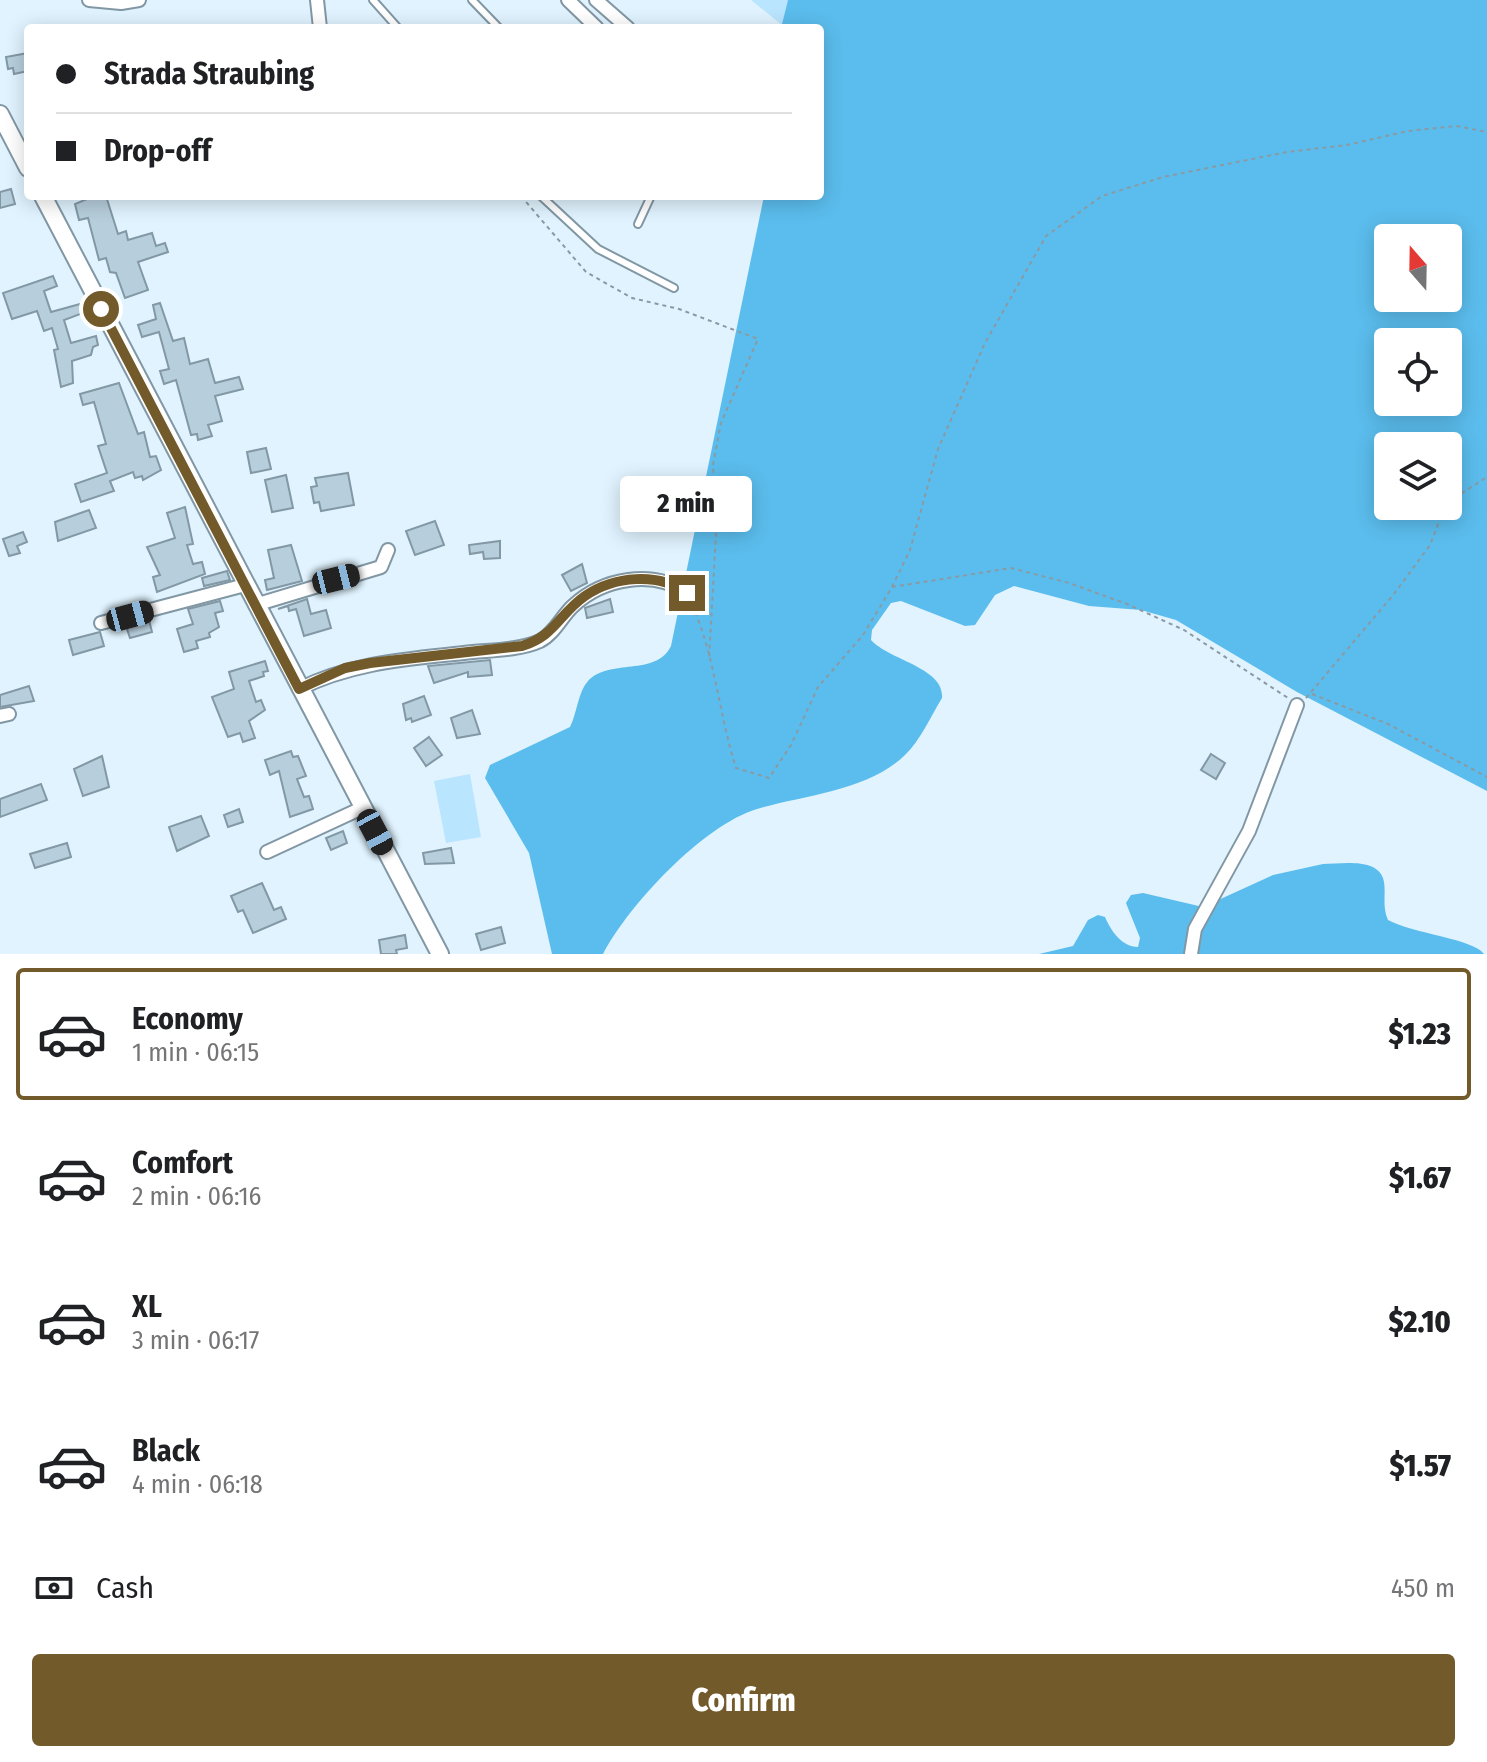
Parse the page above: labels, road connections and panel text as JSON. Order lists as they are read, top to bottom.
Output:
{
  "north": "top",
  "page": {
    "banner": ["Strada Straubing", "Drop-off"],
    "bubble": "2 min",
    "list": [
      {
        "name": "Economy",
        "note": "1 min · 06:15",
        "value": "$1.23"
      },
      {
        "name": "Comfort",
        "note": "2 min · 06:16",
        "value": "$1.67"
      },
      {
        "name": "XL",
        "note": "3 min · 06:17",
        "value": "$2.10"
      },
      {
        "name": "Black",
        "note": "4 min · 06:18",
        "value": "$1.57"
      }
    ],
    "pay": ["Cash", "450 m"],
    "buttons": "Confirm"
  }
}
